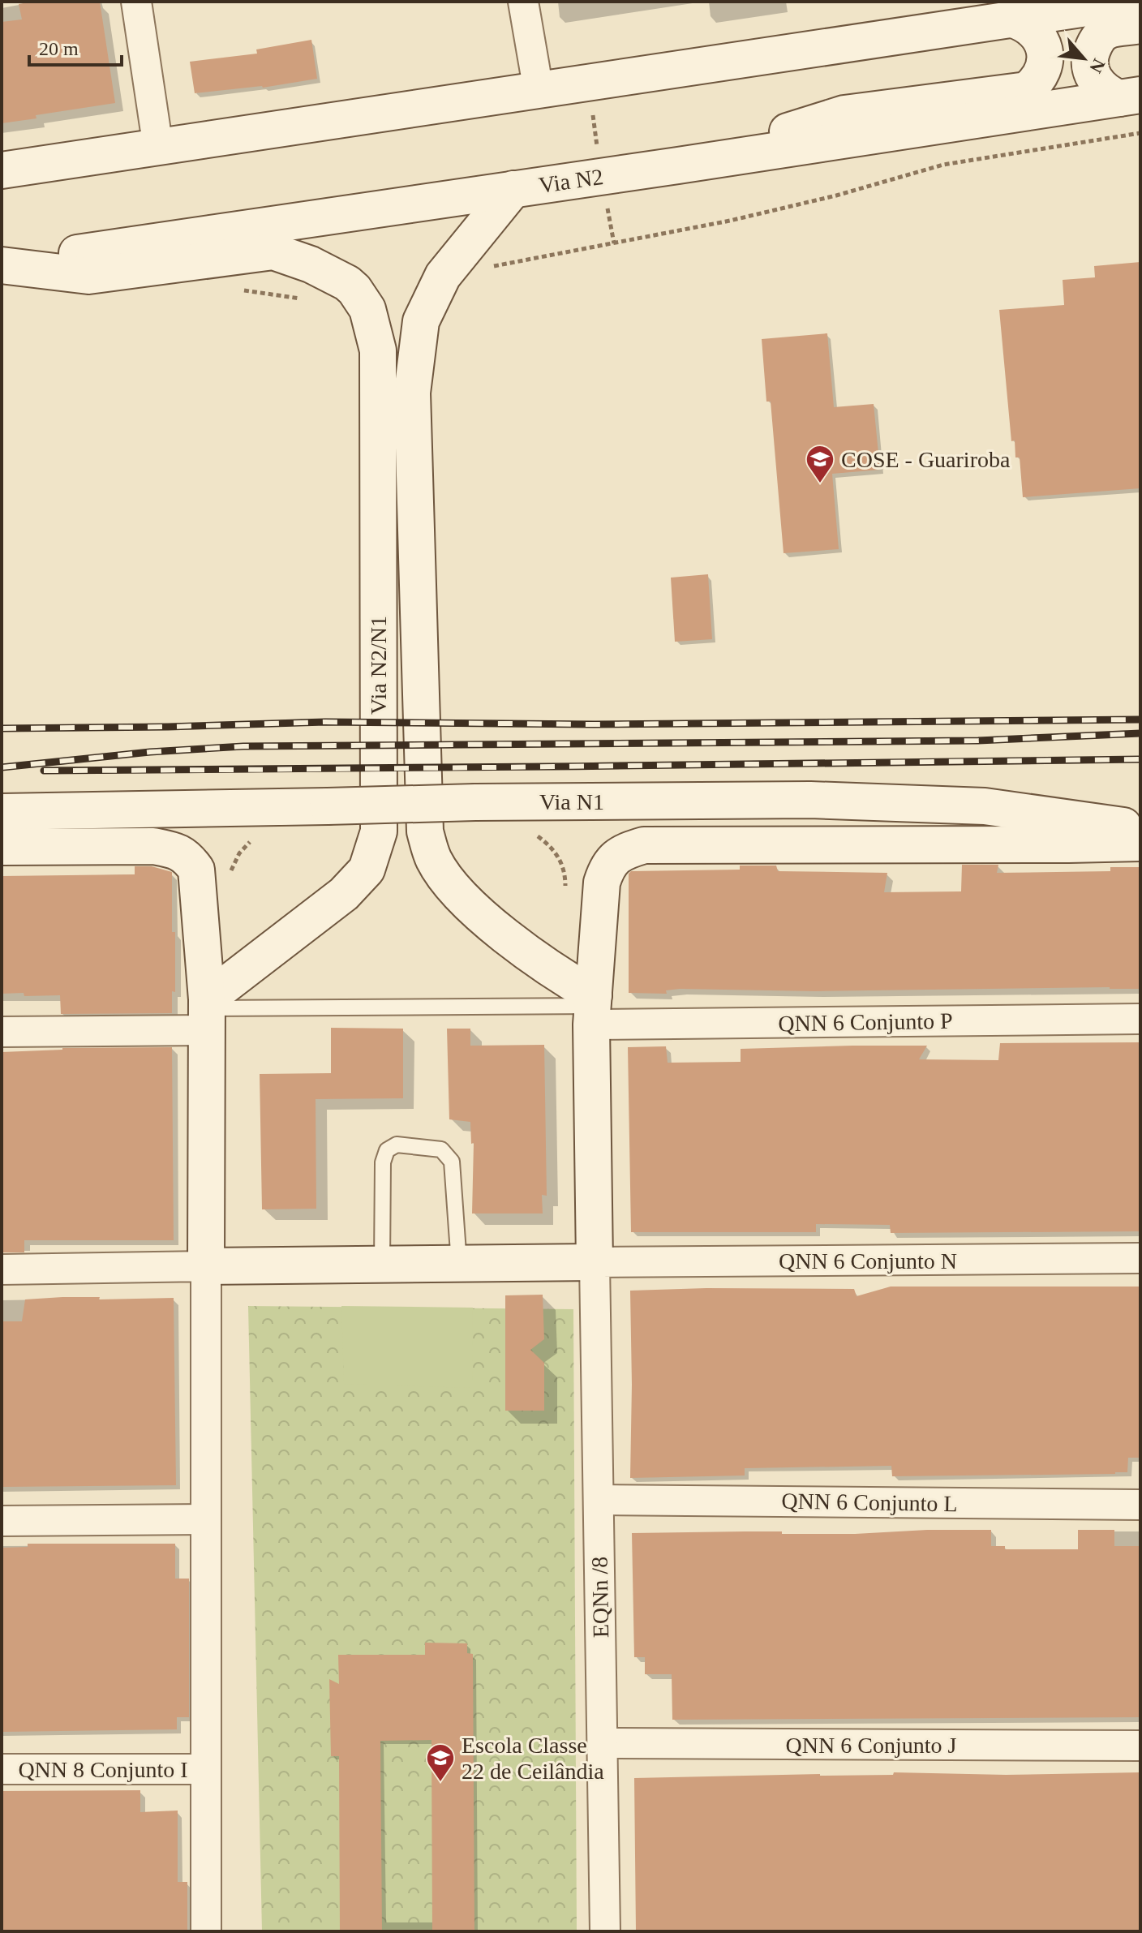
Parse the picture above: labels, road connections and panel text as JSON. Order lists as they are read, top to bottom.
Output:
{
  "streets": {
    "main road": ["Via N2", "Via N2/N1", "Via N1"],
    "street": [
      "QNN 6 Conjunto P",
      "QNN 6 Conjunto N",
      "QNN 6 Conjunto L",
      "EQNn /8",
      "QNN 6 Conjunto J",
      "QNN 8 Conjunto I"
    ]
  },
  "crossings": [
    ["QNN 6 Conjunto N", "EQNn /8"],
    ["QNN 6 Conjunto L", "EQNn /8"],
    ["EQNn /8", "QNN 6 Conjunto J"]
  ],
  "places": {
    "school or university": ["COSE - Guariroba", "Escola Classe 22 de Ceilândia"]
  },
  "scale_bar": "20 m",
  "north": "bottom right"
}
